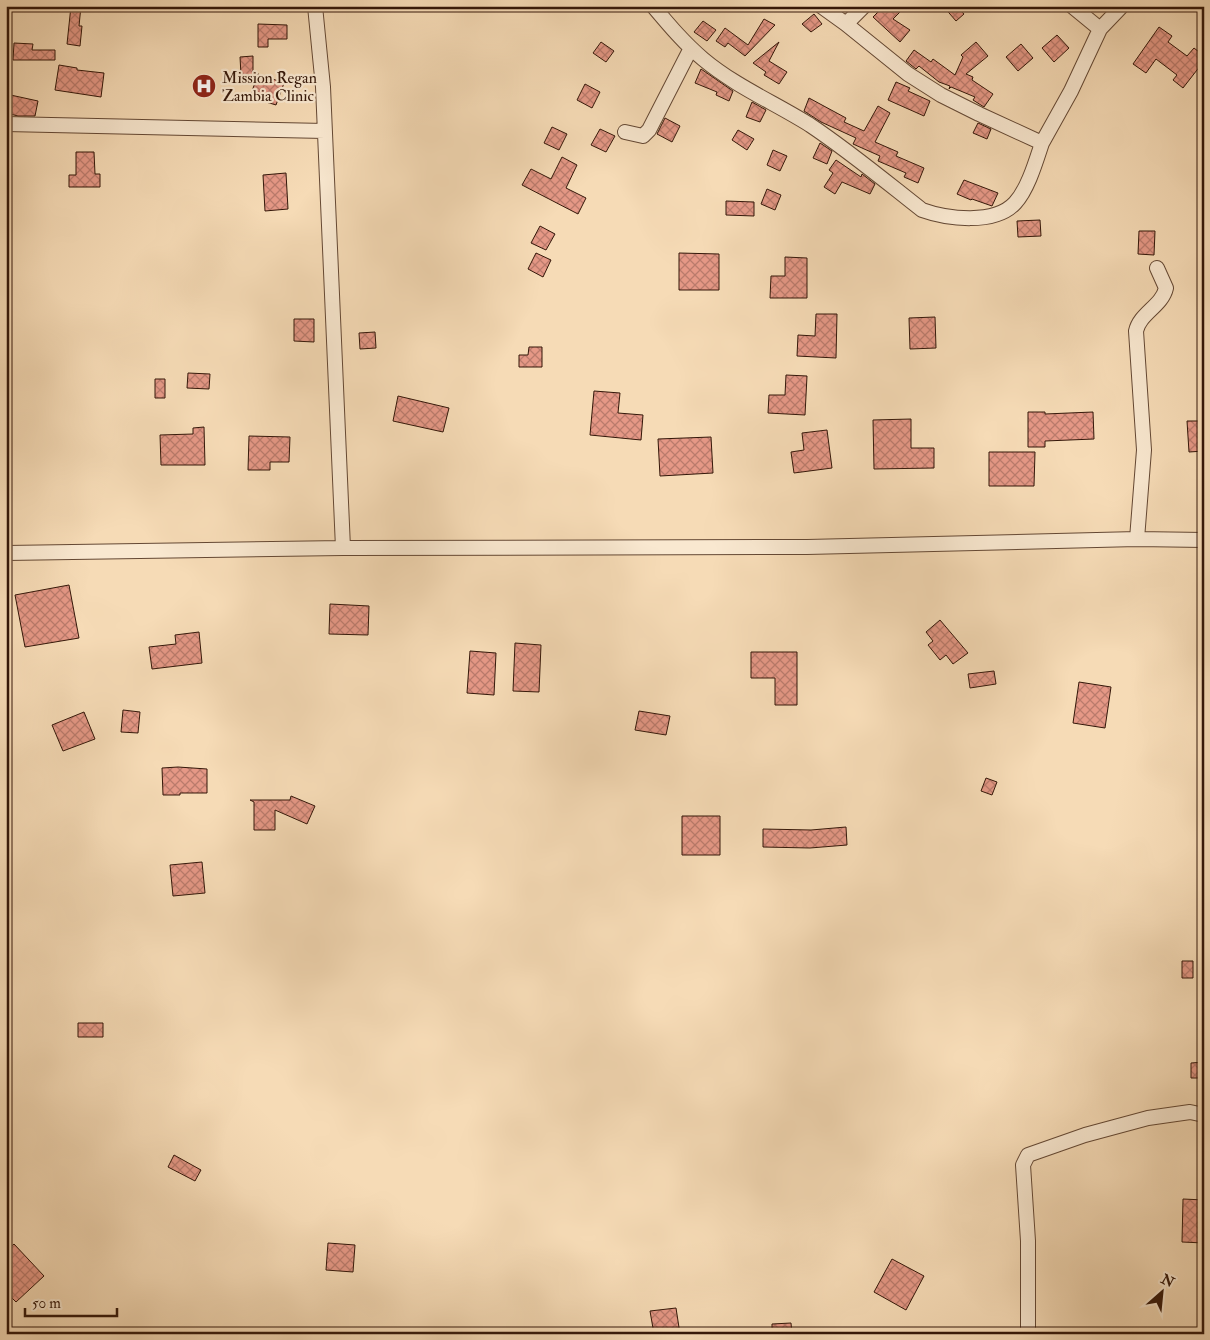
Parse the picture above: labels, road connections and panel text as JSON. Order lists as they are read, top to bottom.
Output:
{
  "places": {
    "hospital": ["Mission Regan Zambia Clinic"]
  },
  "scale_bar": "50 m",
  "north": "top right"
}
